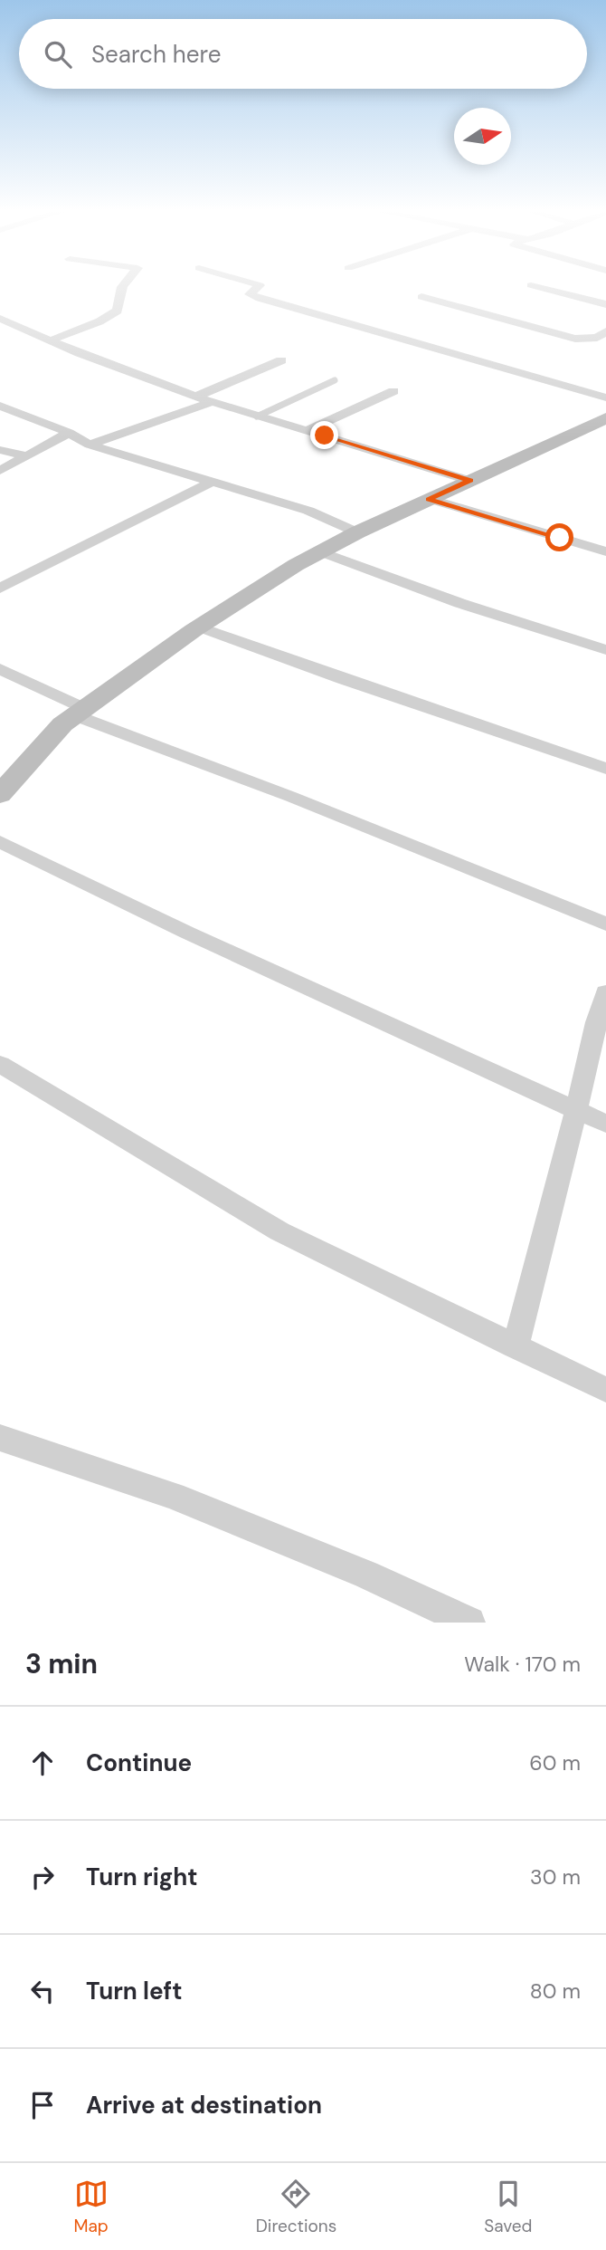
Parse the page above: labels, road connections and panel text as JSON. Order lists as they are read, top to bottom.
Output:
{
  "north": "right",
  "page": {
    "search": "Search here",
    "heading": ["3 min", "Walk · 170 m"],
    "list": [
      ["Continue", "60 m"],
      ["Turn right", "30 m"],
      ["Turn left", "80 m"],
      "Arrive at destination"
    ],
    "nav": ["Map", "Directions", "Saved"]
  }
}
